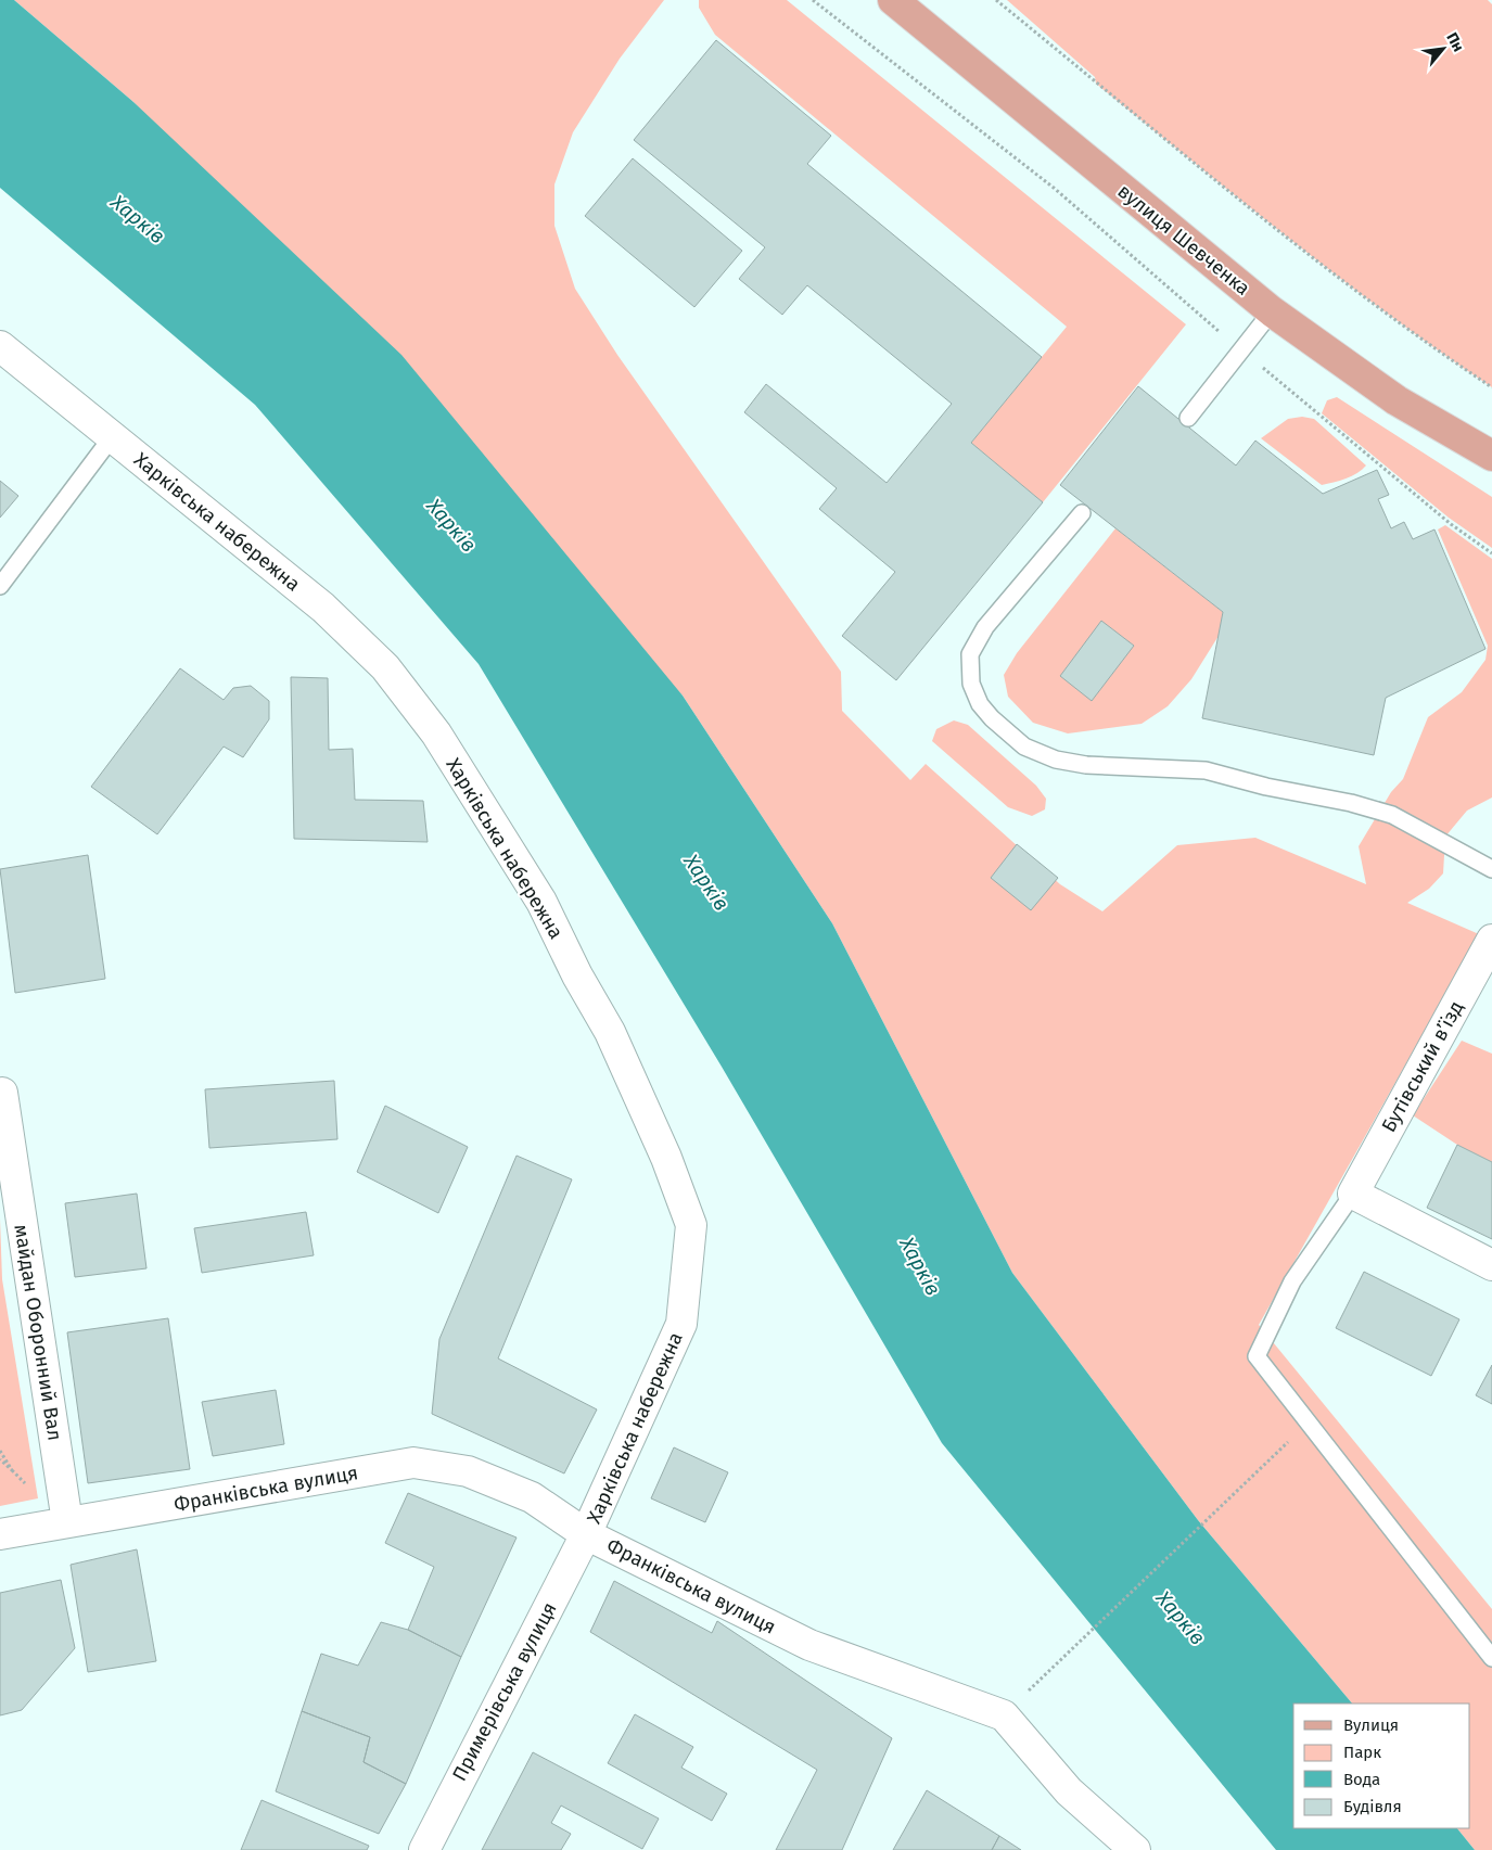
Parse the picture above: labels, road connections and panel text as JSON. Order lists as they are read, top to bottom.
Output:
{
  "streets": {
    "main road": ["вулиця Шевченка"],
    "street": [
      "Харківська набережна",
      "Бутівський в’їзд",
      "майдан Оборонний Вал",
      "Франківська вулиця",
      "Примерівська вулиця"
    ]
  },
  "crossings": [
    ["Харківська набережна", "Франківська вулиця"],
    ["Харківська набережна", "Примерівська вулиця"],
    ["майдан Оборонний Вал", "Франківська вулиця"],
    ["Франківська вулиця", "Примерівська вулиця"]
  ],
  "water": ["Харків"],
  "legend": [
    "Вулиця",
    "Парк",
    "Вода",
    "Будівля"
  ],
  "north": "top right"
}
